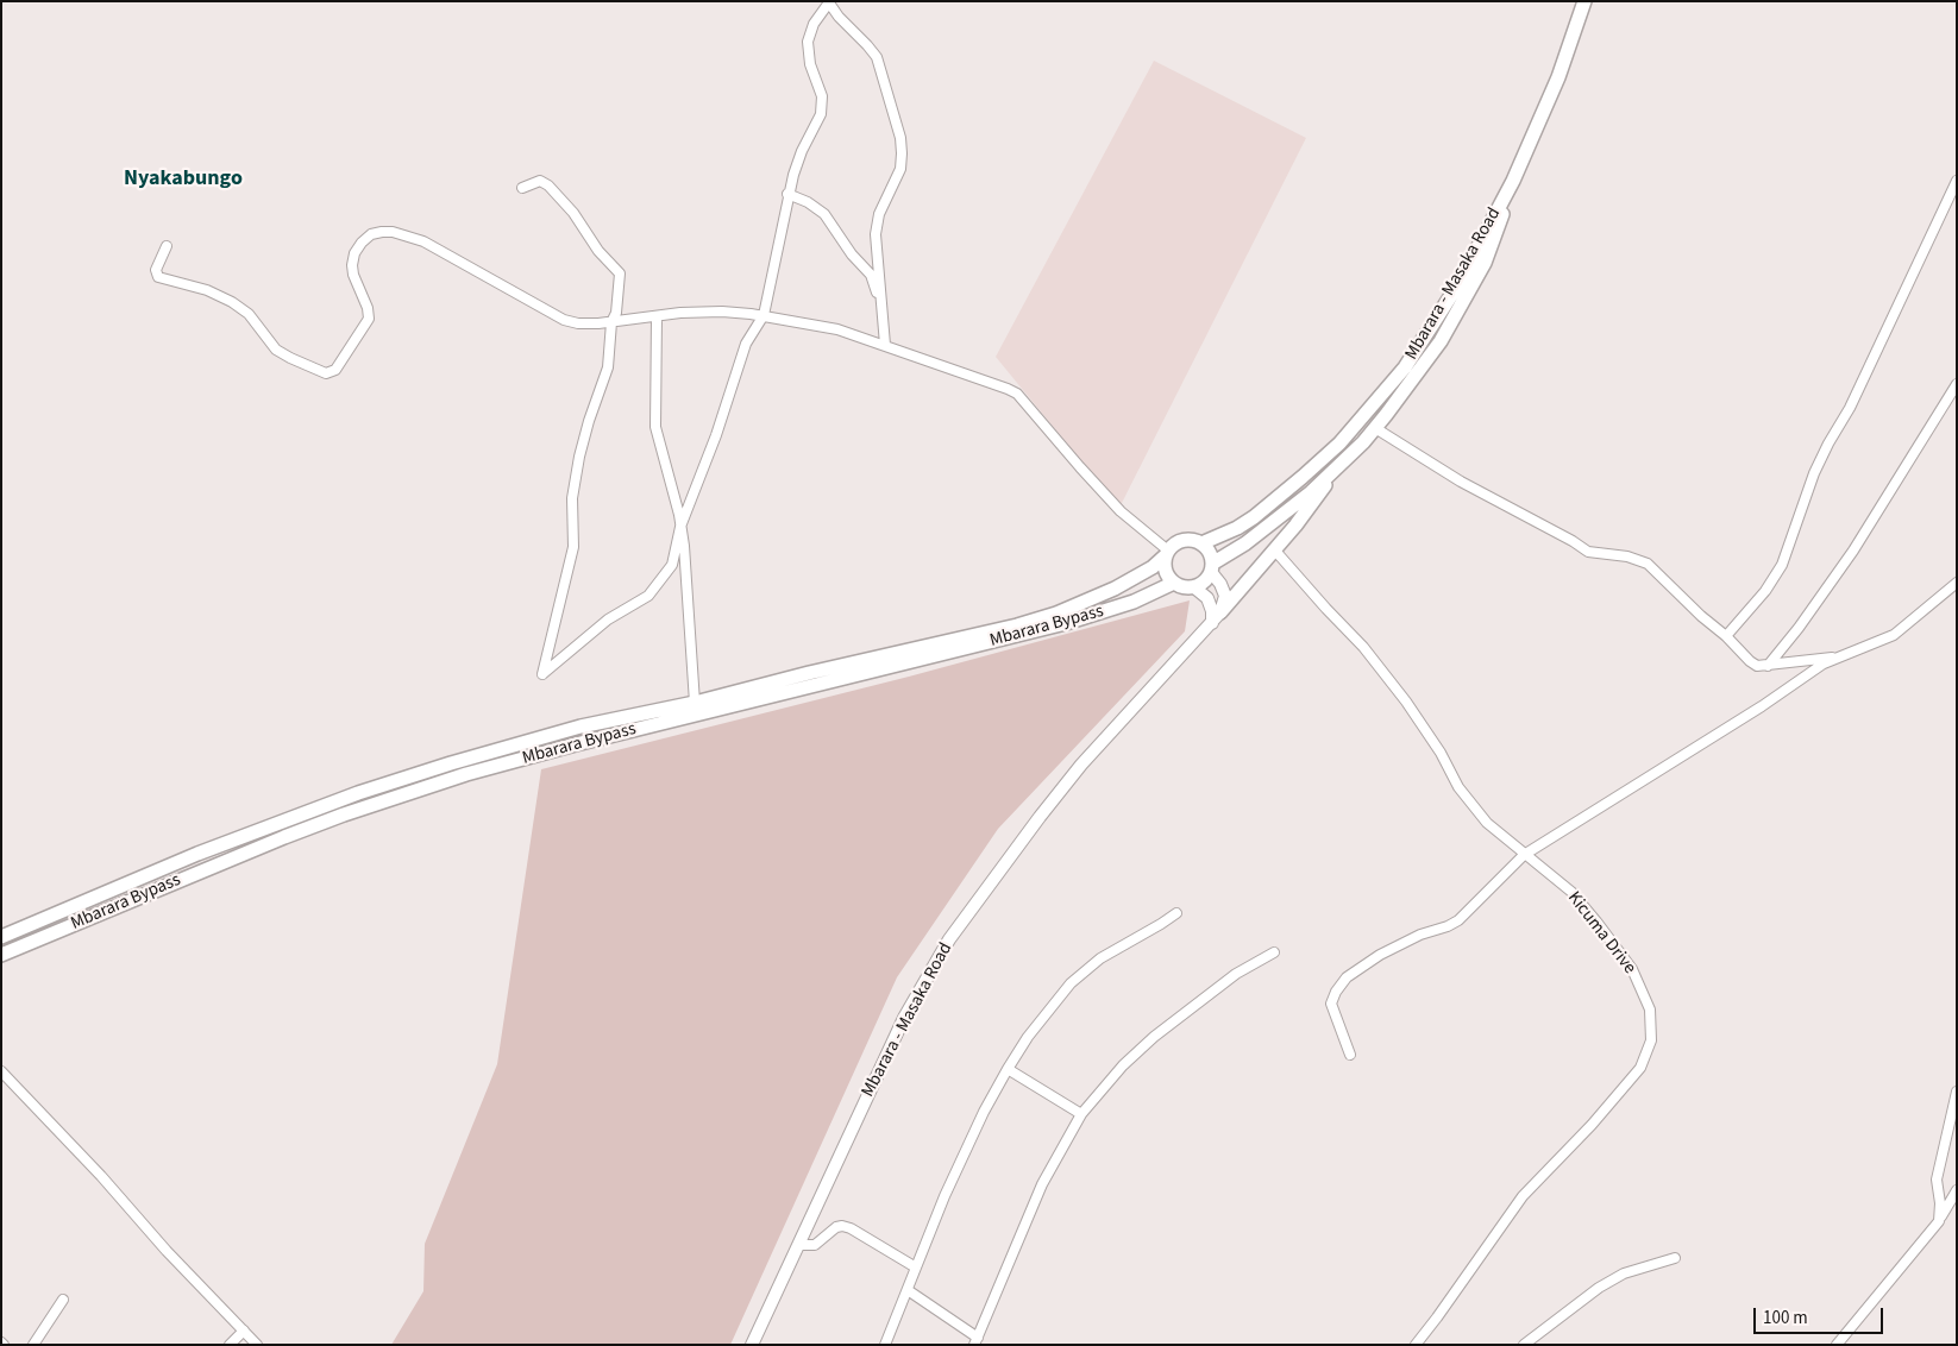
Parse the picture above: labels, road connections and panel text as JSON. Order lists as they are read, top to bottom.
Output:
{
  "streets": {
    "highway": ["Mbarara - Masaka Road", "Mbarara Bypass"],
    "street": ["Kicuma Drive"]
  },
  "crossings": [
    ["Mbarara - Masaka Road", "Mbarara Bypass"]
  ],
  "districts": ["Nyakabungo"],
  "scale_bar": "100 m"
}
